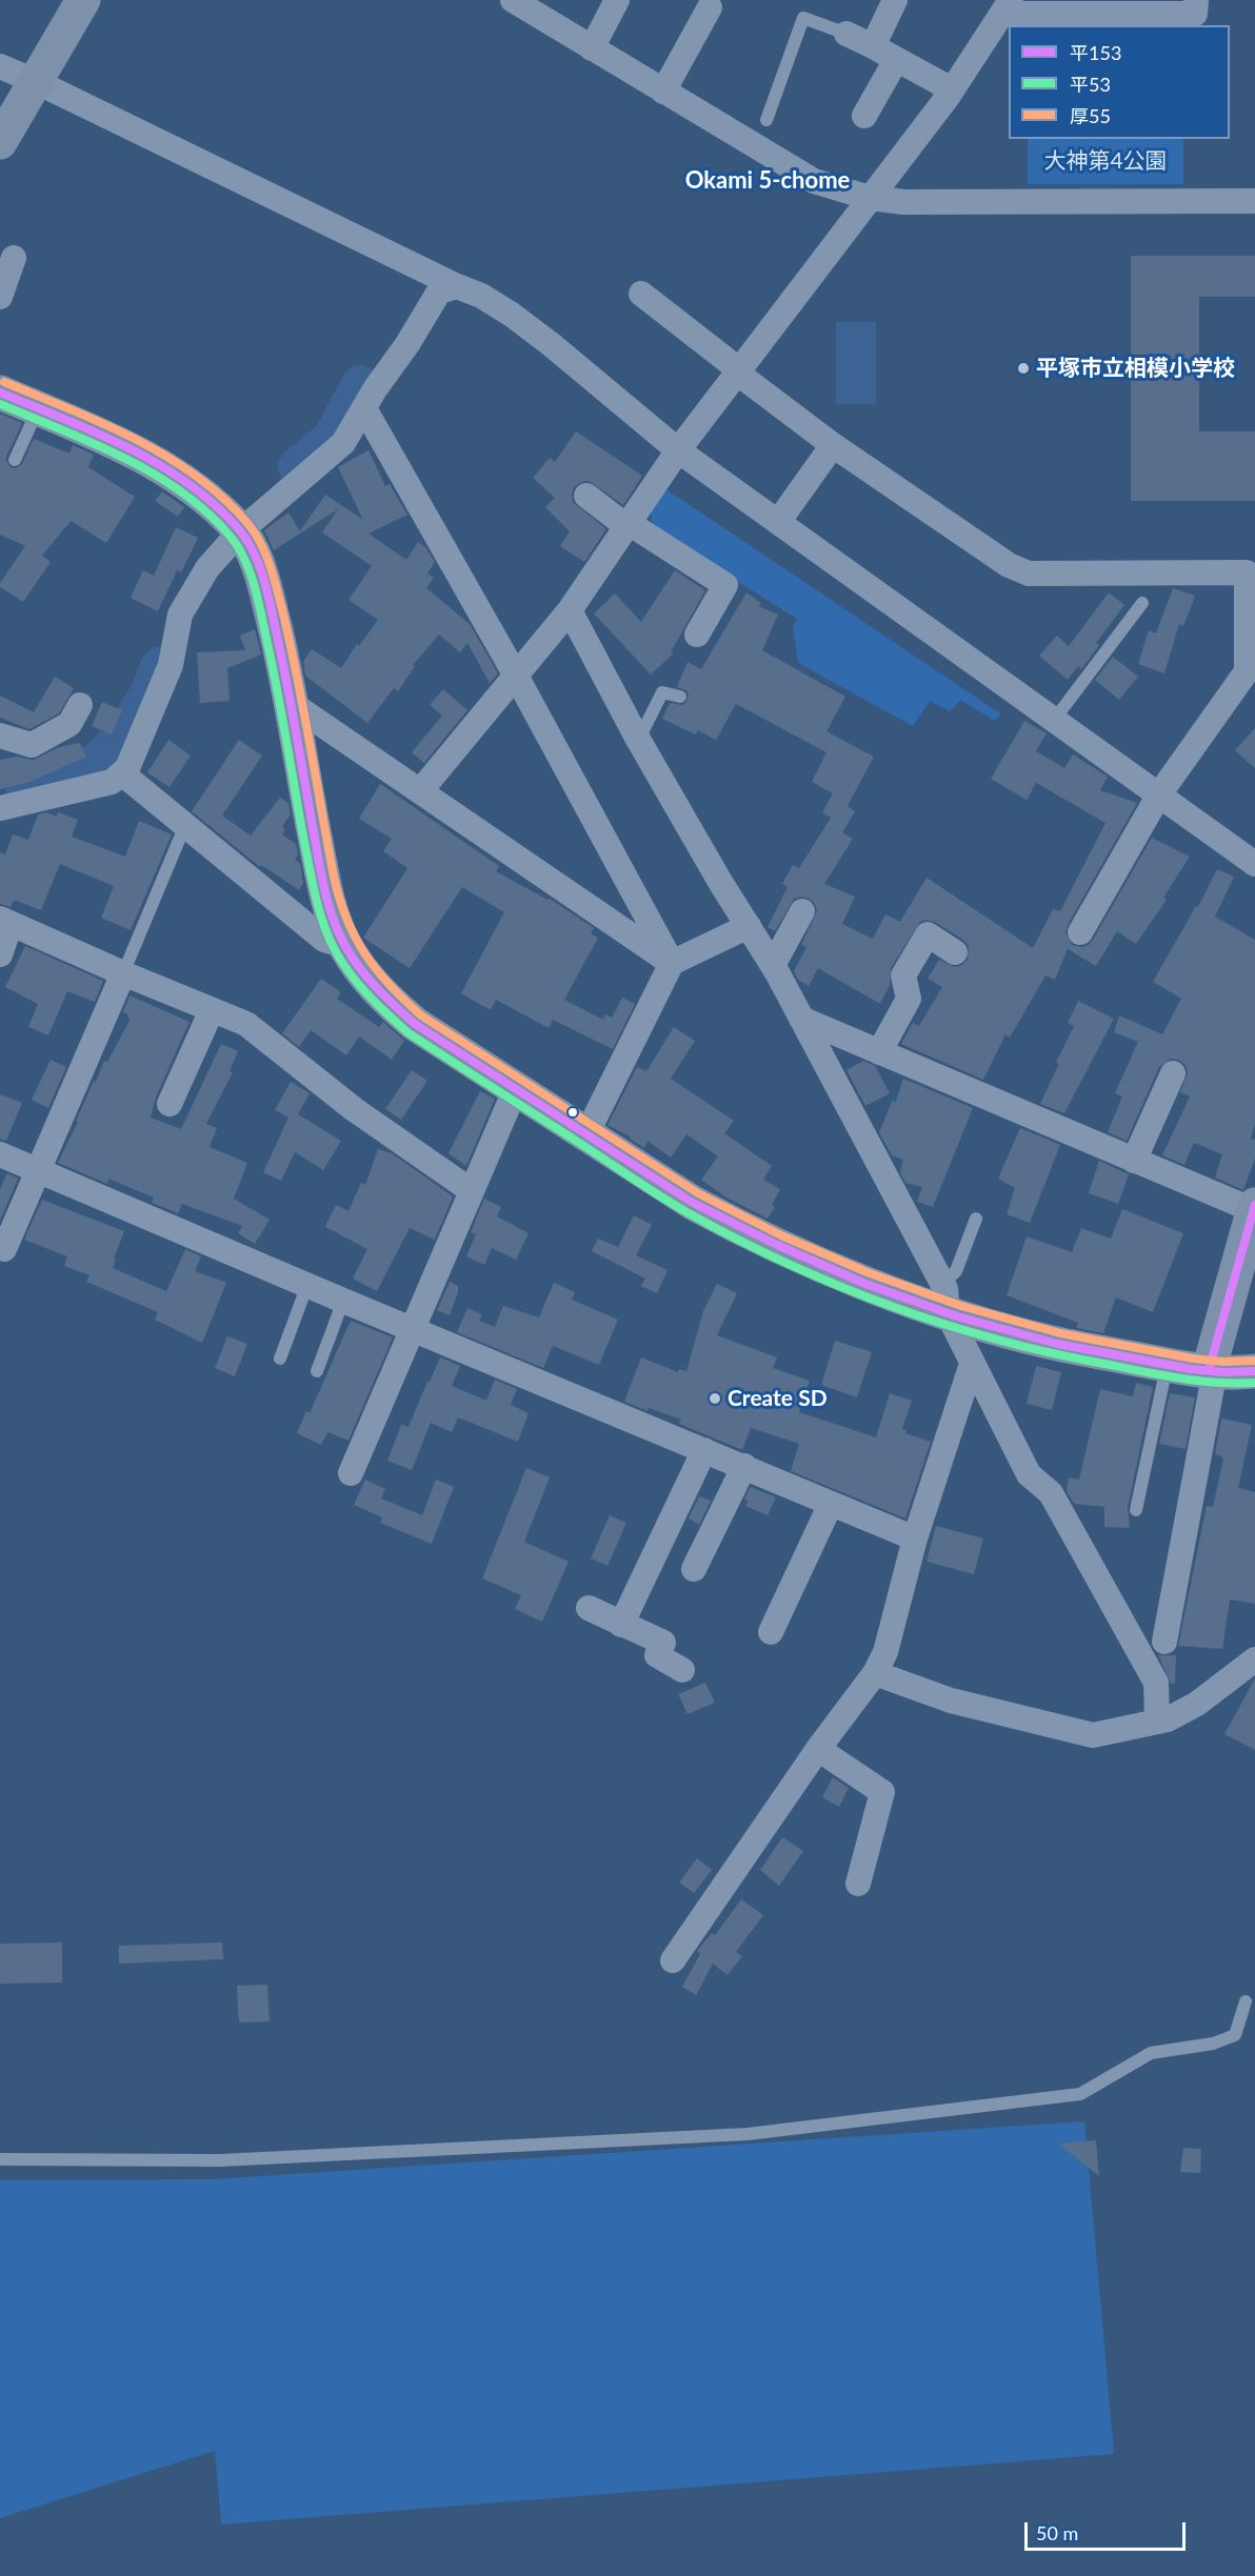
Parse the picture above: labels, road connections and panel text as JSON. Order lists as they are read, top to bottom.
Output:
{
  "districts": ["Okami 5-chome"],
  "parks": ["大神第4公園"],
  "places": ["平塚市立相模小学校", "Create SD"],
  "lines": ["transit line 厚55", "transit line 平153", "transit line 平53"],
  "legend": ["平153", "平53", "厚55"],
  "scale_bar": "50 m"
}
